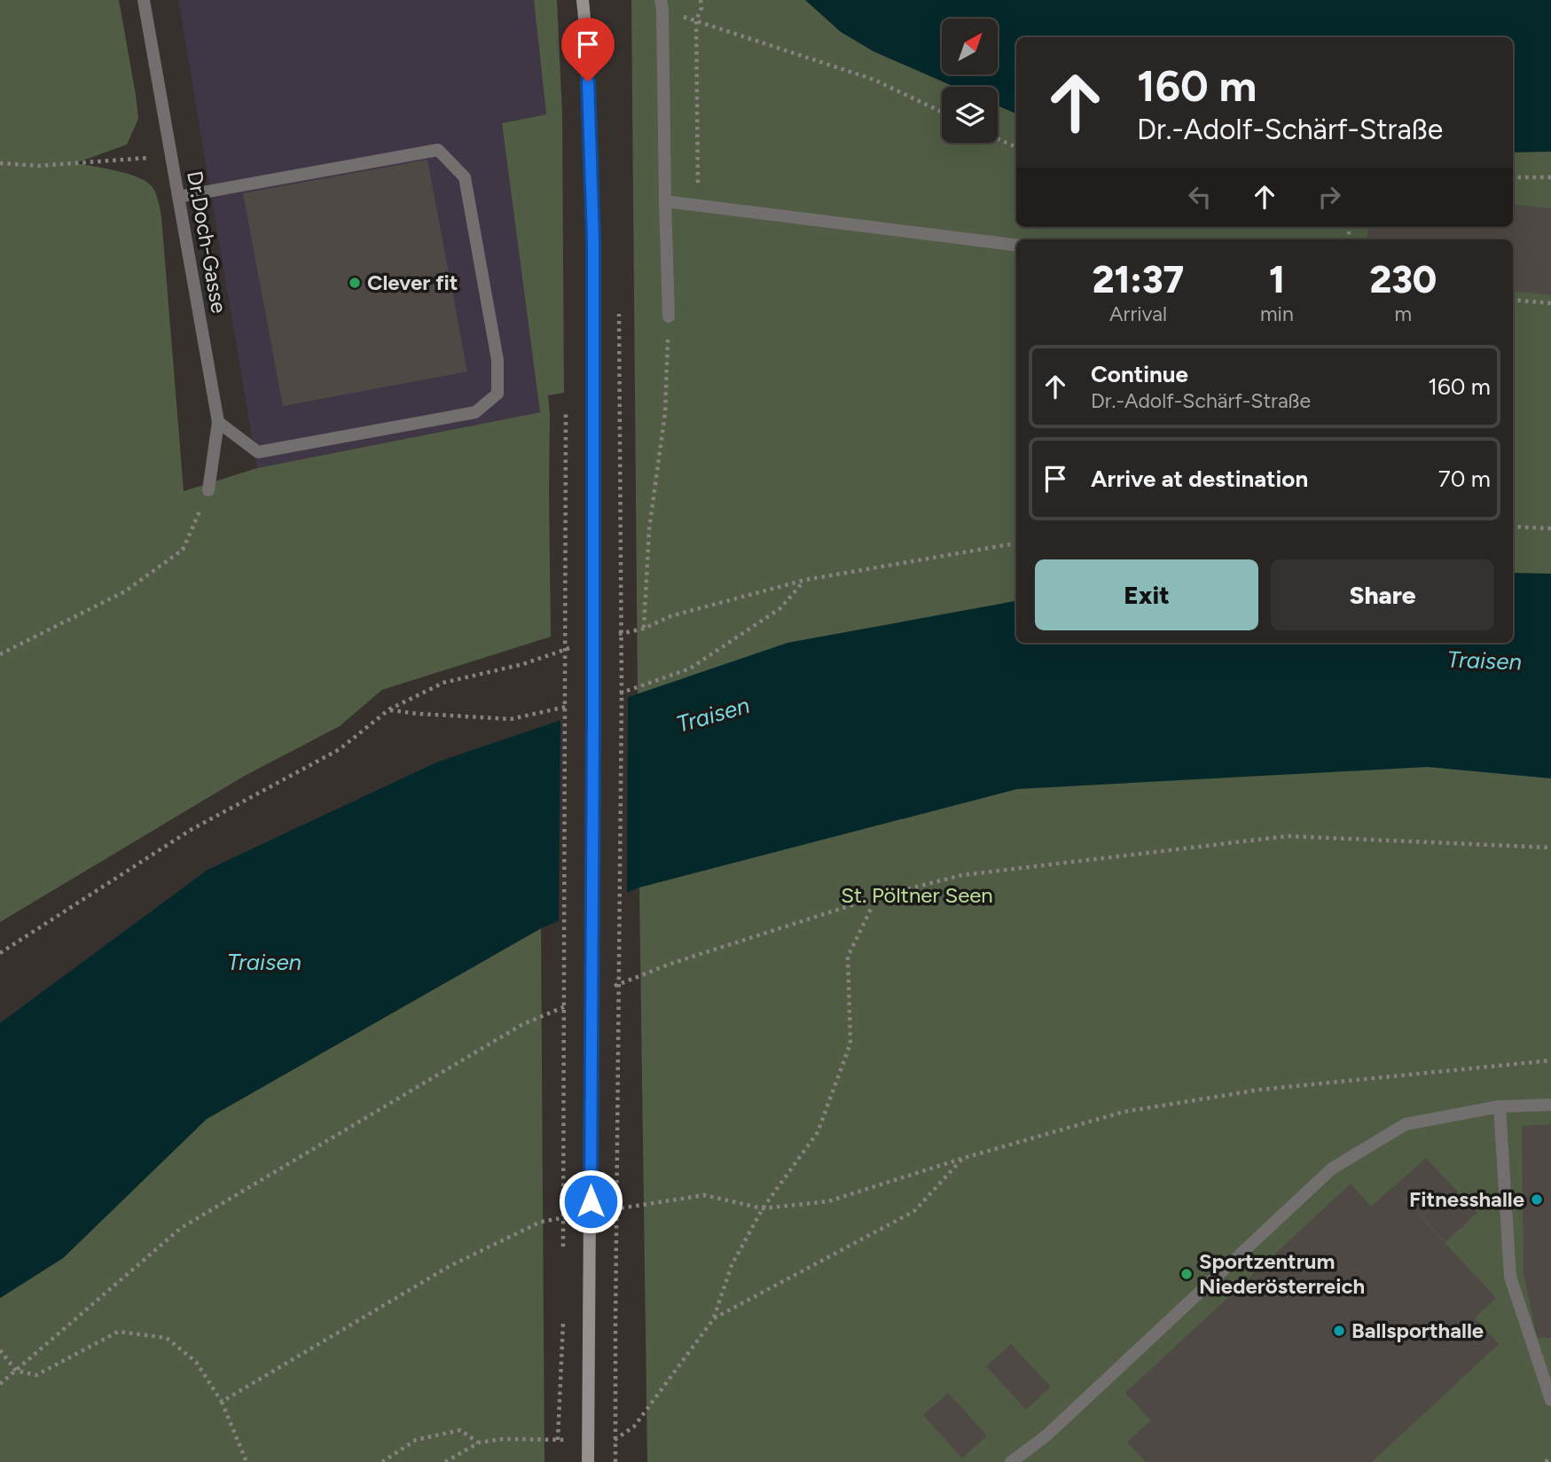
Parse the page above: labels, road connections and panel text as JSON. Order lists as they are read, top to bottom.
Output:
{
  "streets": {
    "street": ["Dr.Doch-Gasse"]
  },
  "water": ["Traisen"],
  "parks": ["St. Pöltner Seen"],
  "places": [
    "Clever fit",
    "Fitnesshalle",
    "Sportzentrum Niederösterreich",
    "Ballsporthalle"
  ],
  "north": "top right",
  "page": {
    "turn": ["160 m", "Dr.-Adolf-Schärf-Straße"],
    "eta": [
      "21:37",
      "Arrival",
      "1",
      "min",
      "230",
      "m"
    ],
    "list": [
      {
        "name": "Continue",
        "note": "Dr.-Adolf-Schärf-Straße",
        "value": "160 m"
      },
      {
        "name": "Arrive at destination",
        "value": "70 m"
      }
    ],
    "buttons": ["Exit", "Share"]
  }
}
